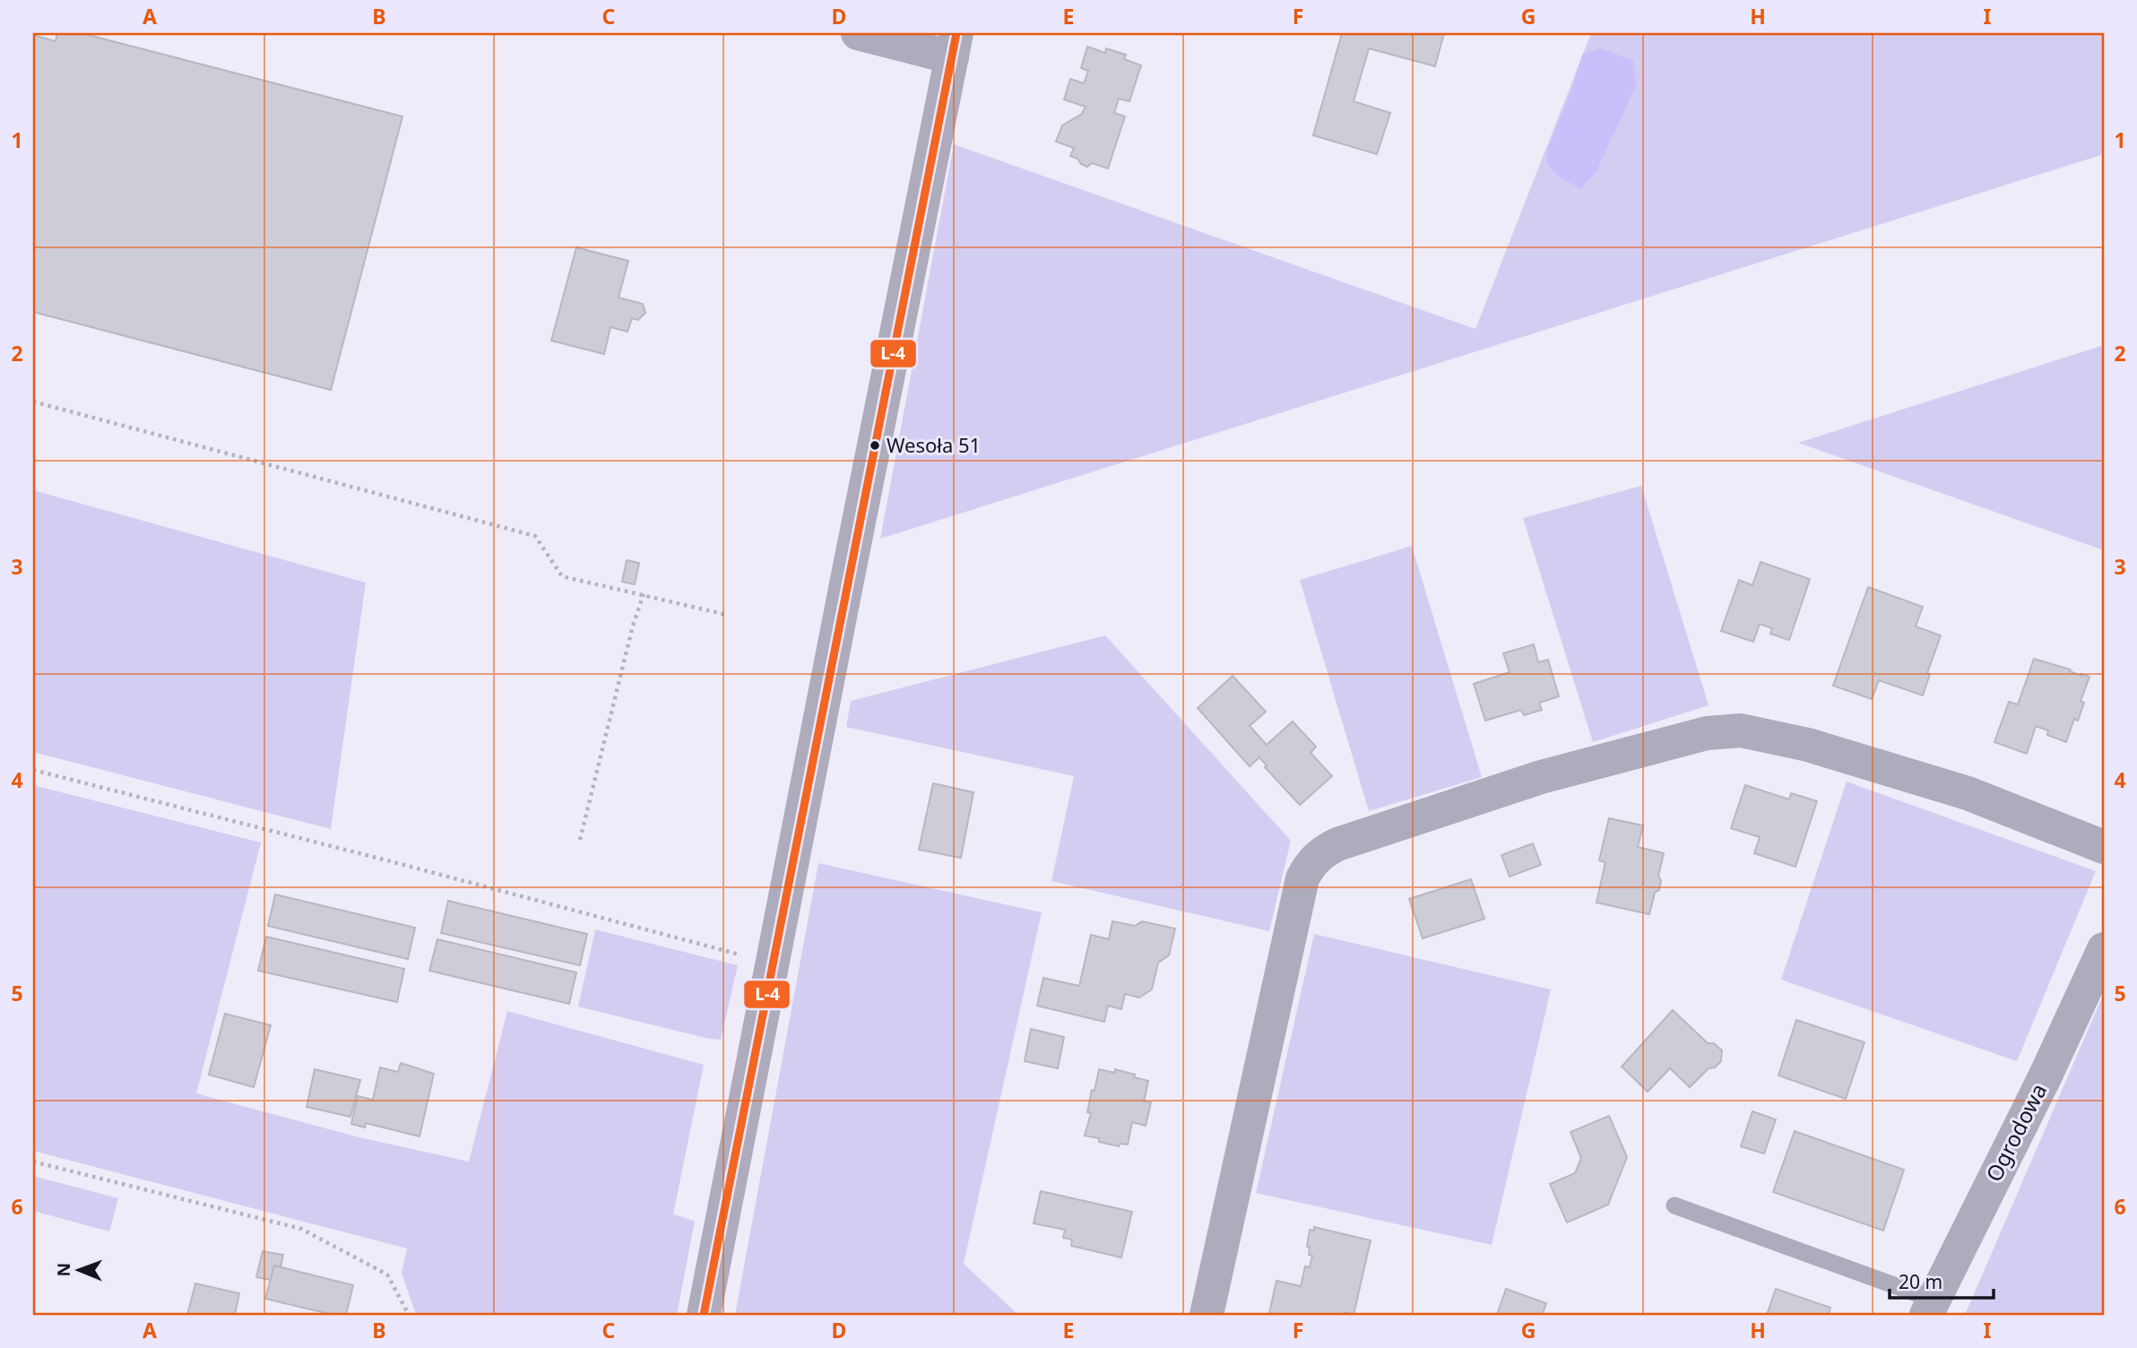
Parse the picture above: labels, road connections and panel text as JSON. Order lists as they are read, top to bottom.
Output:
{
  "streets": {
    "street": ["Ogrodowa"]
  },
  "places": ["Wesoła 51"],
  "lines": ["transit line L-4"],
  "scale_bar": "20 m",
  "north": "left",
  "grid": {
    "columns": [
      "A",
      "B",
      "C",
      "D",
      "E",
      "F",
      "G",
      "H",
      "I"
    ],
    "rows": [
      "1",
      "2",
      "3",
      "4",
      "5",
      "6"
    ]
  }
}
